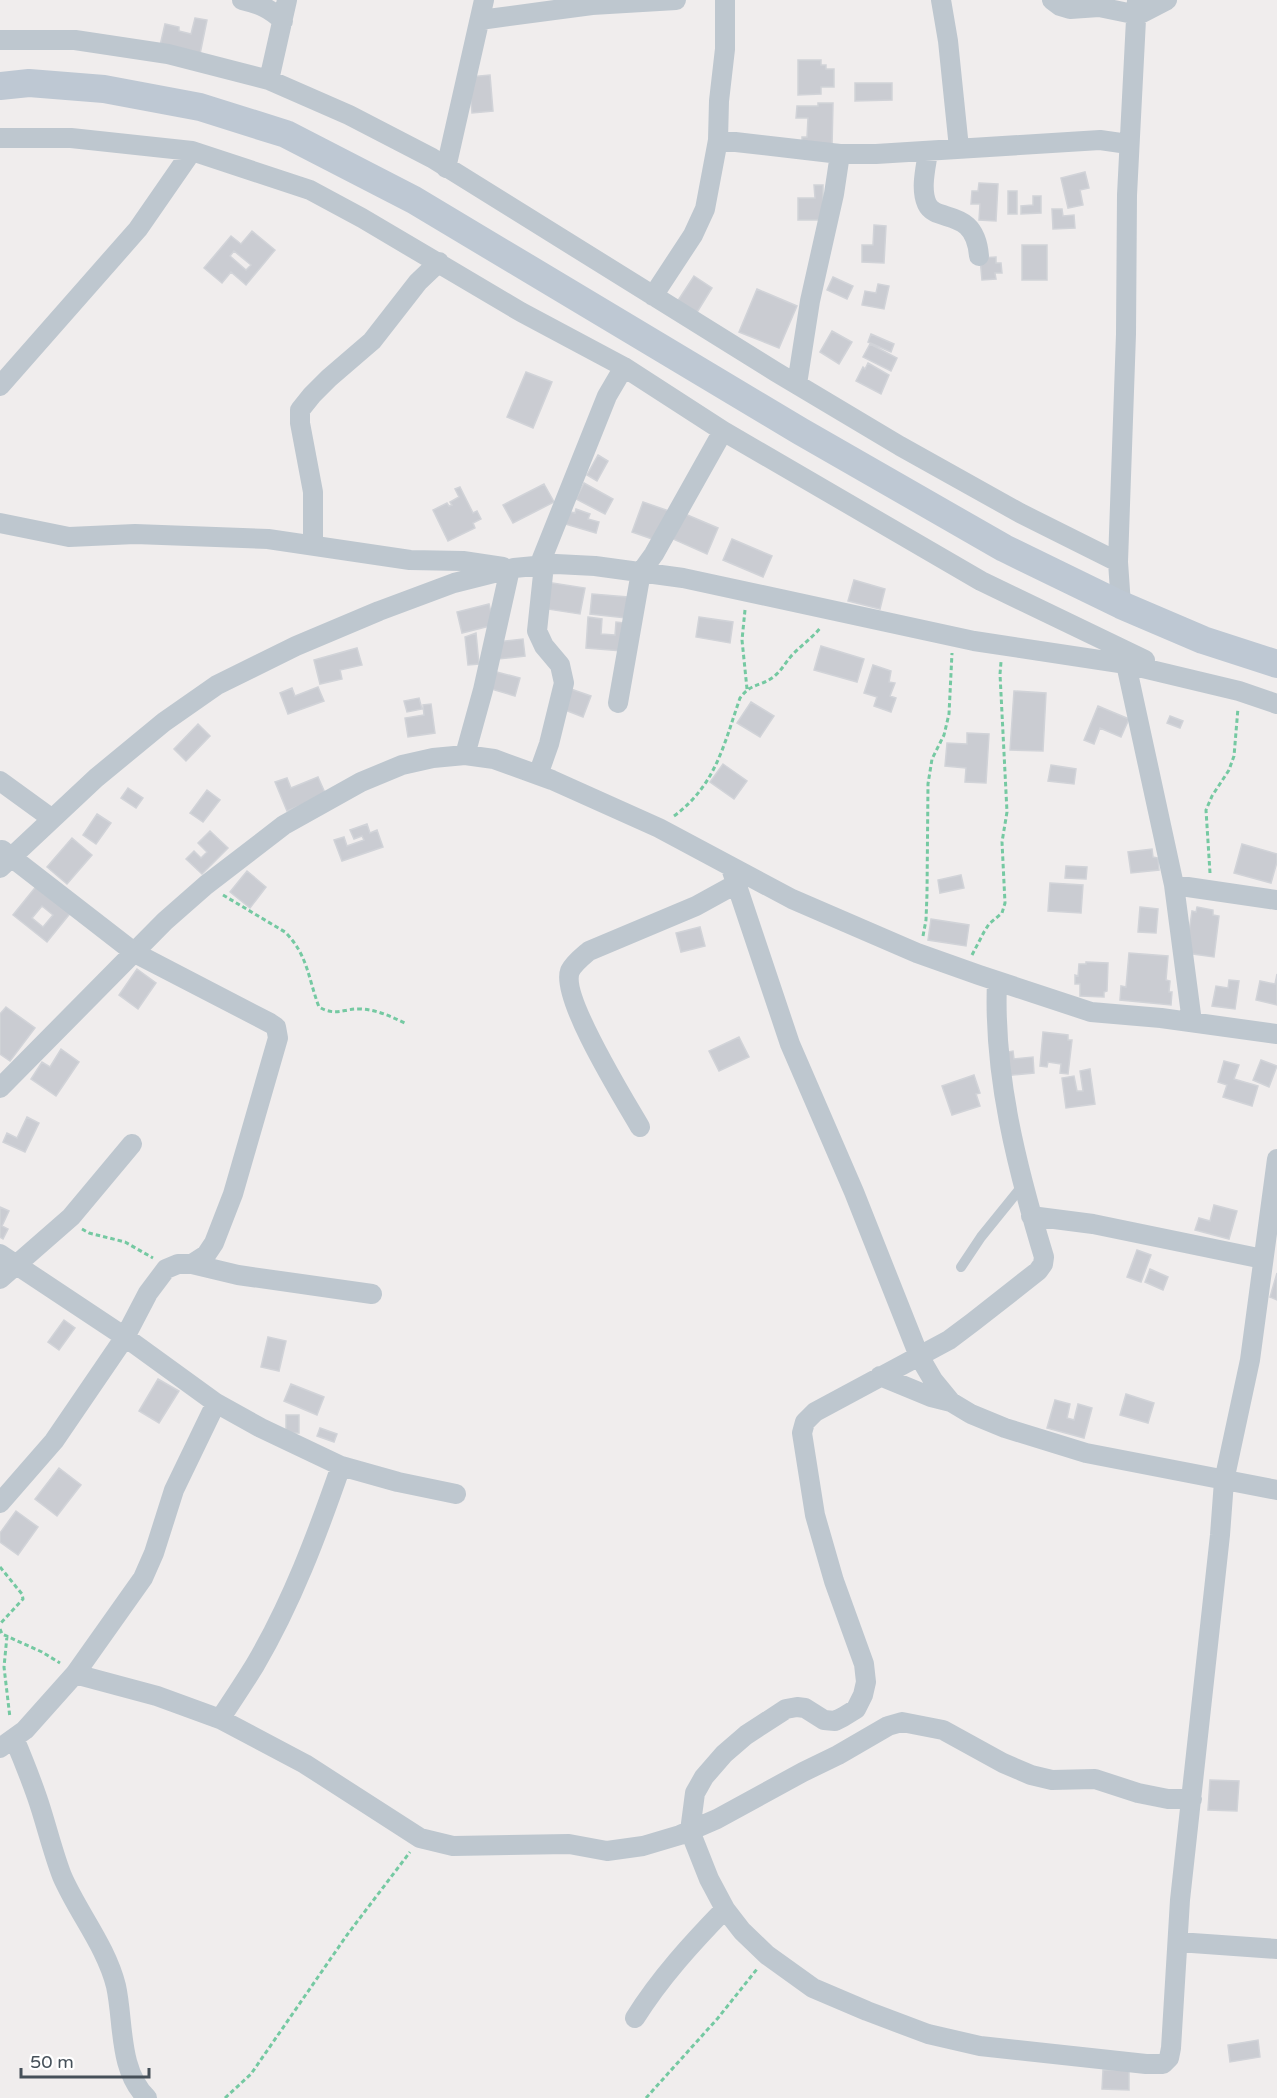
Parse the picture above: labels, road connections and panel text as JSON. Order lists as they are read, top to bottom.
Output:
{
  "scale_bar": "50 m"
}
